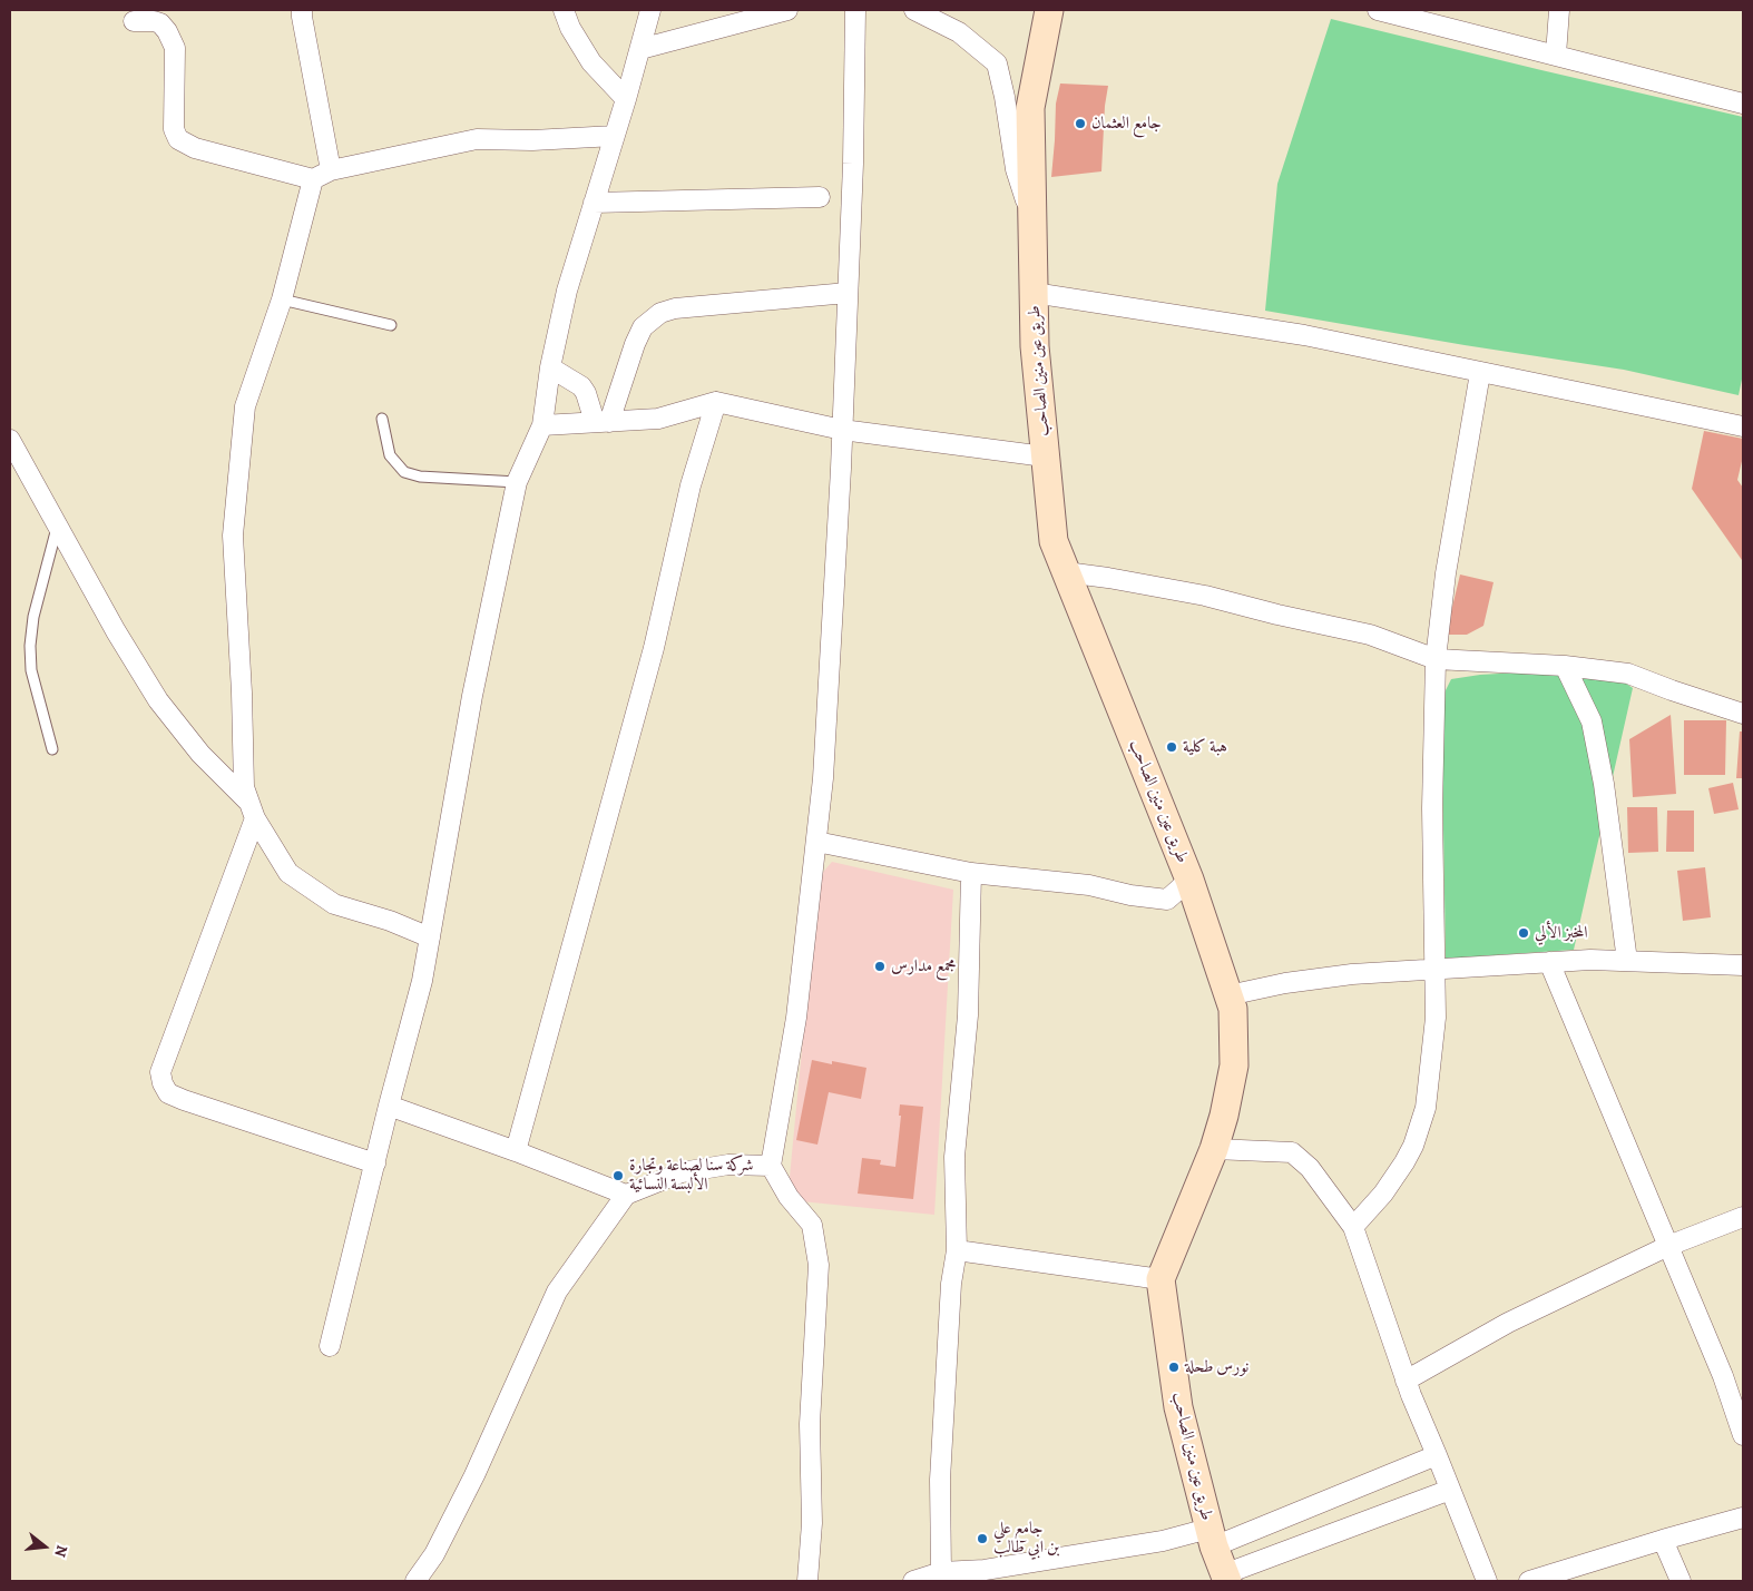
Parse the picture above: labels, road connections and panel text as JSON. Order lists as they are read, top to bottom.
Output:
{
  "streets": {
    "main road": ["طريق عين منين الصاحب"]
  },
  "places": [
    "جامع العثمان",
    "هبة كلية",
    "المخبز الألي",
    "مجمع مدارس",
    "شركة سنا لصناعة وتجارة الألبسة النسائية",
    "نورس طحلة",
    "جامع علي بن ابي طالب"
  ],
  "north": "right"
}
